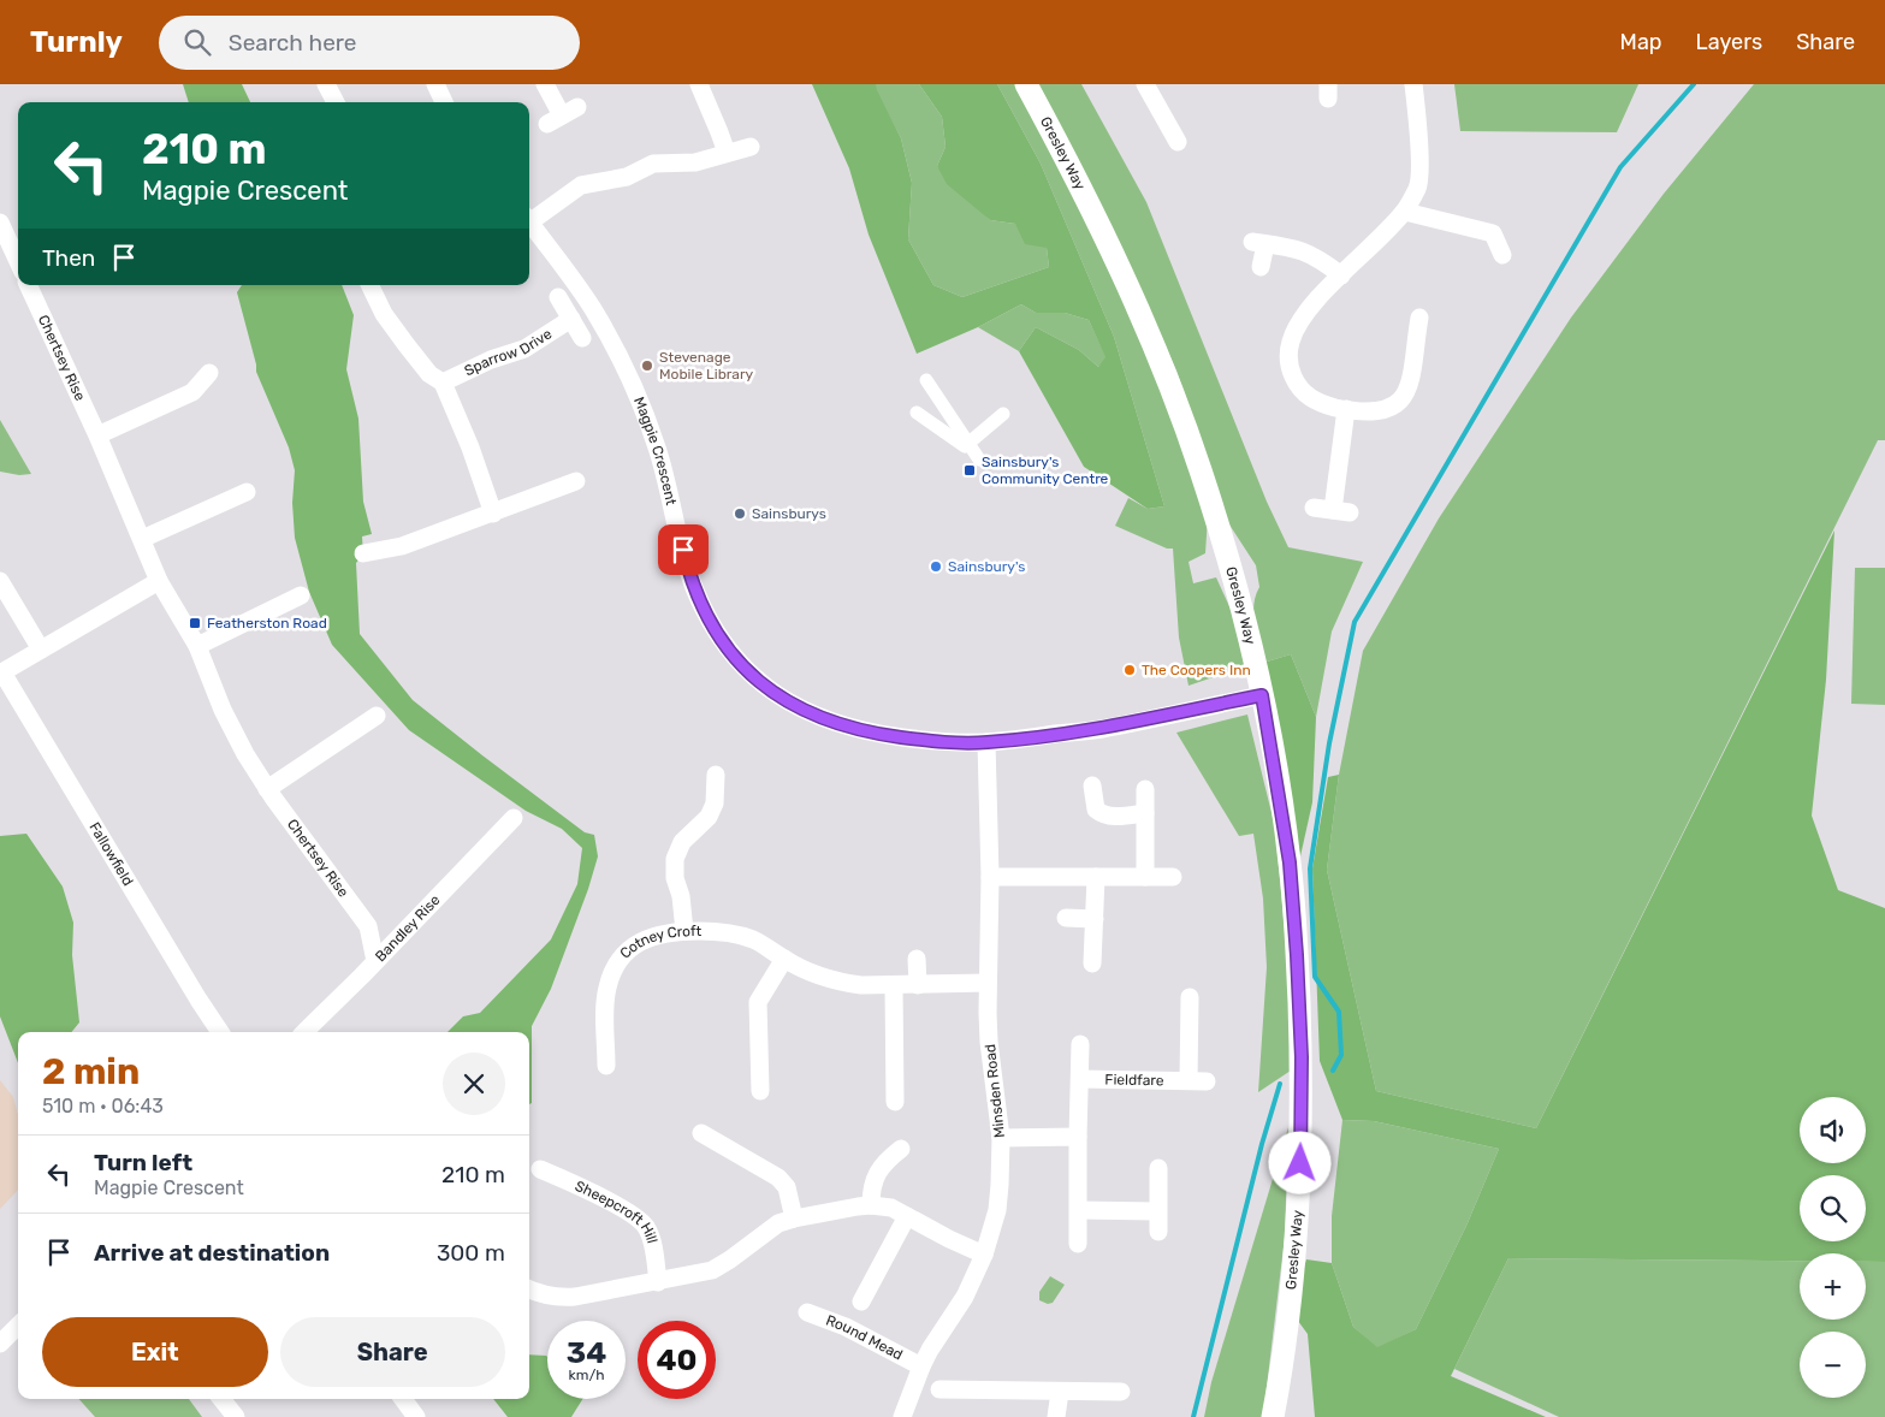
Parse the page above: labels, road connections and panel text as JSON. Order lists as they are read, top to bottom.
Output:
{
  "streets": {
    "street": [
      "Gresley Way",
      "Sparrow Drive",
      "Chertsey Rise",
      "Magpie Crescent",
      "Fallowfield",
      "Bandley Rise",
      "Cotney Croft",
      "Fieldfare",
      "Minsden Road",
      "Sheepcroft Hill",
      "Round Mead"
    ]
  },
  "crossings": [
    ["Gresley Way", "Magpie Crescent"],
    ["Chertsey Rise", "Bandley Rise"],
    ["Magpie Crescent", "Minsden Road"],
    ["Cotney Croft", "Minsden Road"],
    ["Minsden Road", "Round Mead"]
  ],
  "places": {
    "other": [
      "Stevenage Mobile Library",
      "Sainsburys",
      "Sainsbury's",
      "The Coopers Inn"
    ],
    "transit": ["Sainsbury's Community Centre", "Featherston Road"]
  },
  "page": {
    "header": "Turnly",
    "search": "Search here",
    "nav": ["Map", "Layers", "Share"],
    "turn": ["210 m", "Magpie Crescent"],
    "then": "Then",
    "heading": ["2 min", "510 m · 06:43"],
    "map_buttons": ["+", "−"],
    "list": [
      {
        "name": "Turn left",
        "note": "Magpie Crescent",
        "value": "210 m"
      },
      {
        "name": "Arrive at destination",
        "value": "300 m"
      }
    ],
    "buttons": ["Exit", "Share"],
    "speed": "34 km/h",
    "limit": "40"
  }
}
